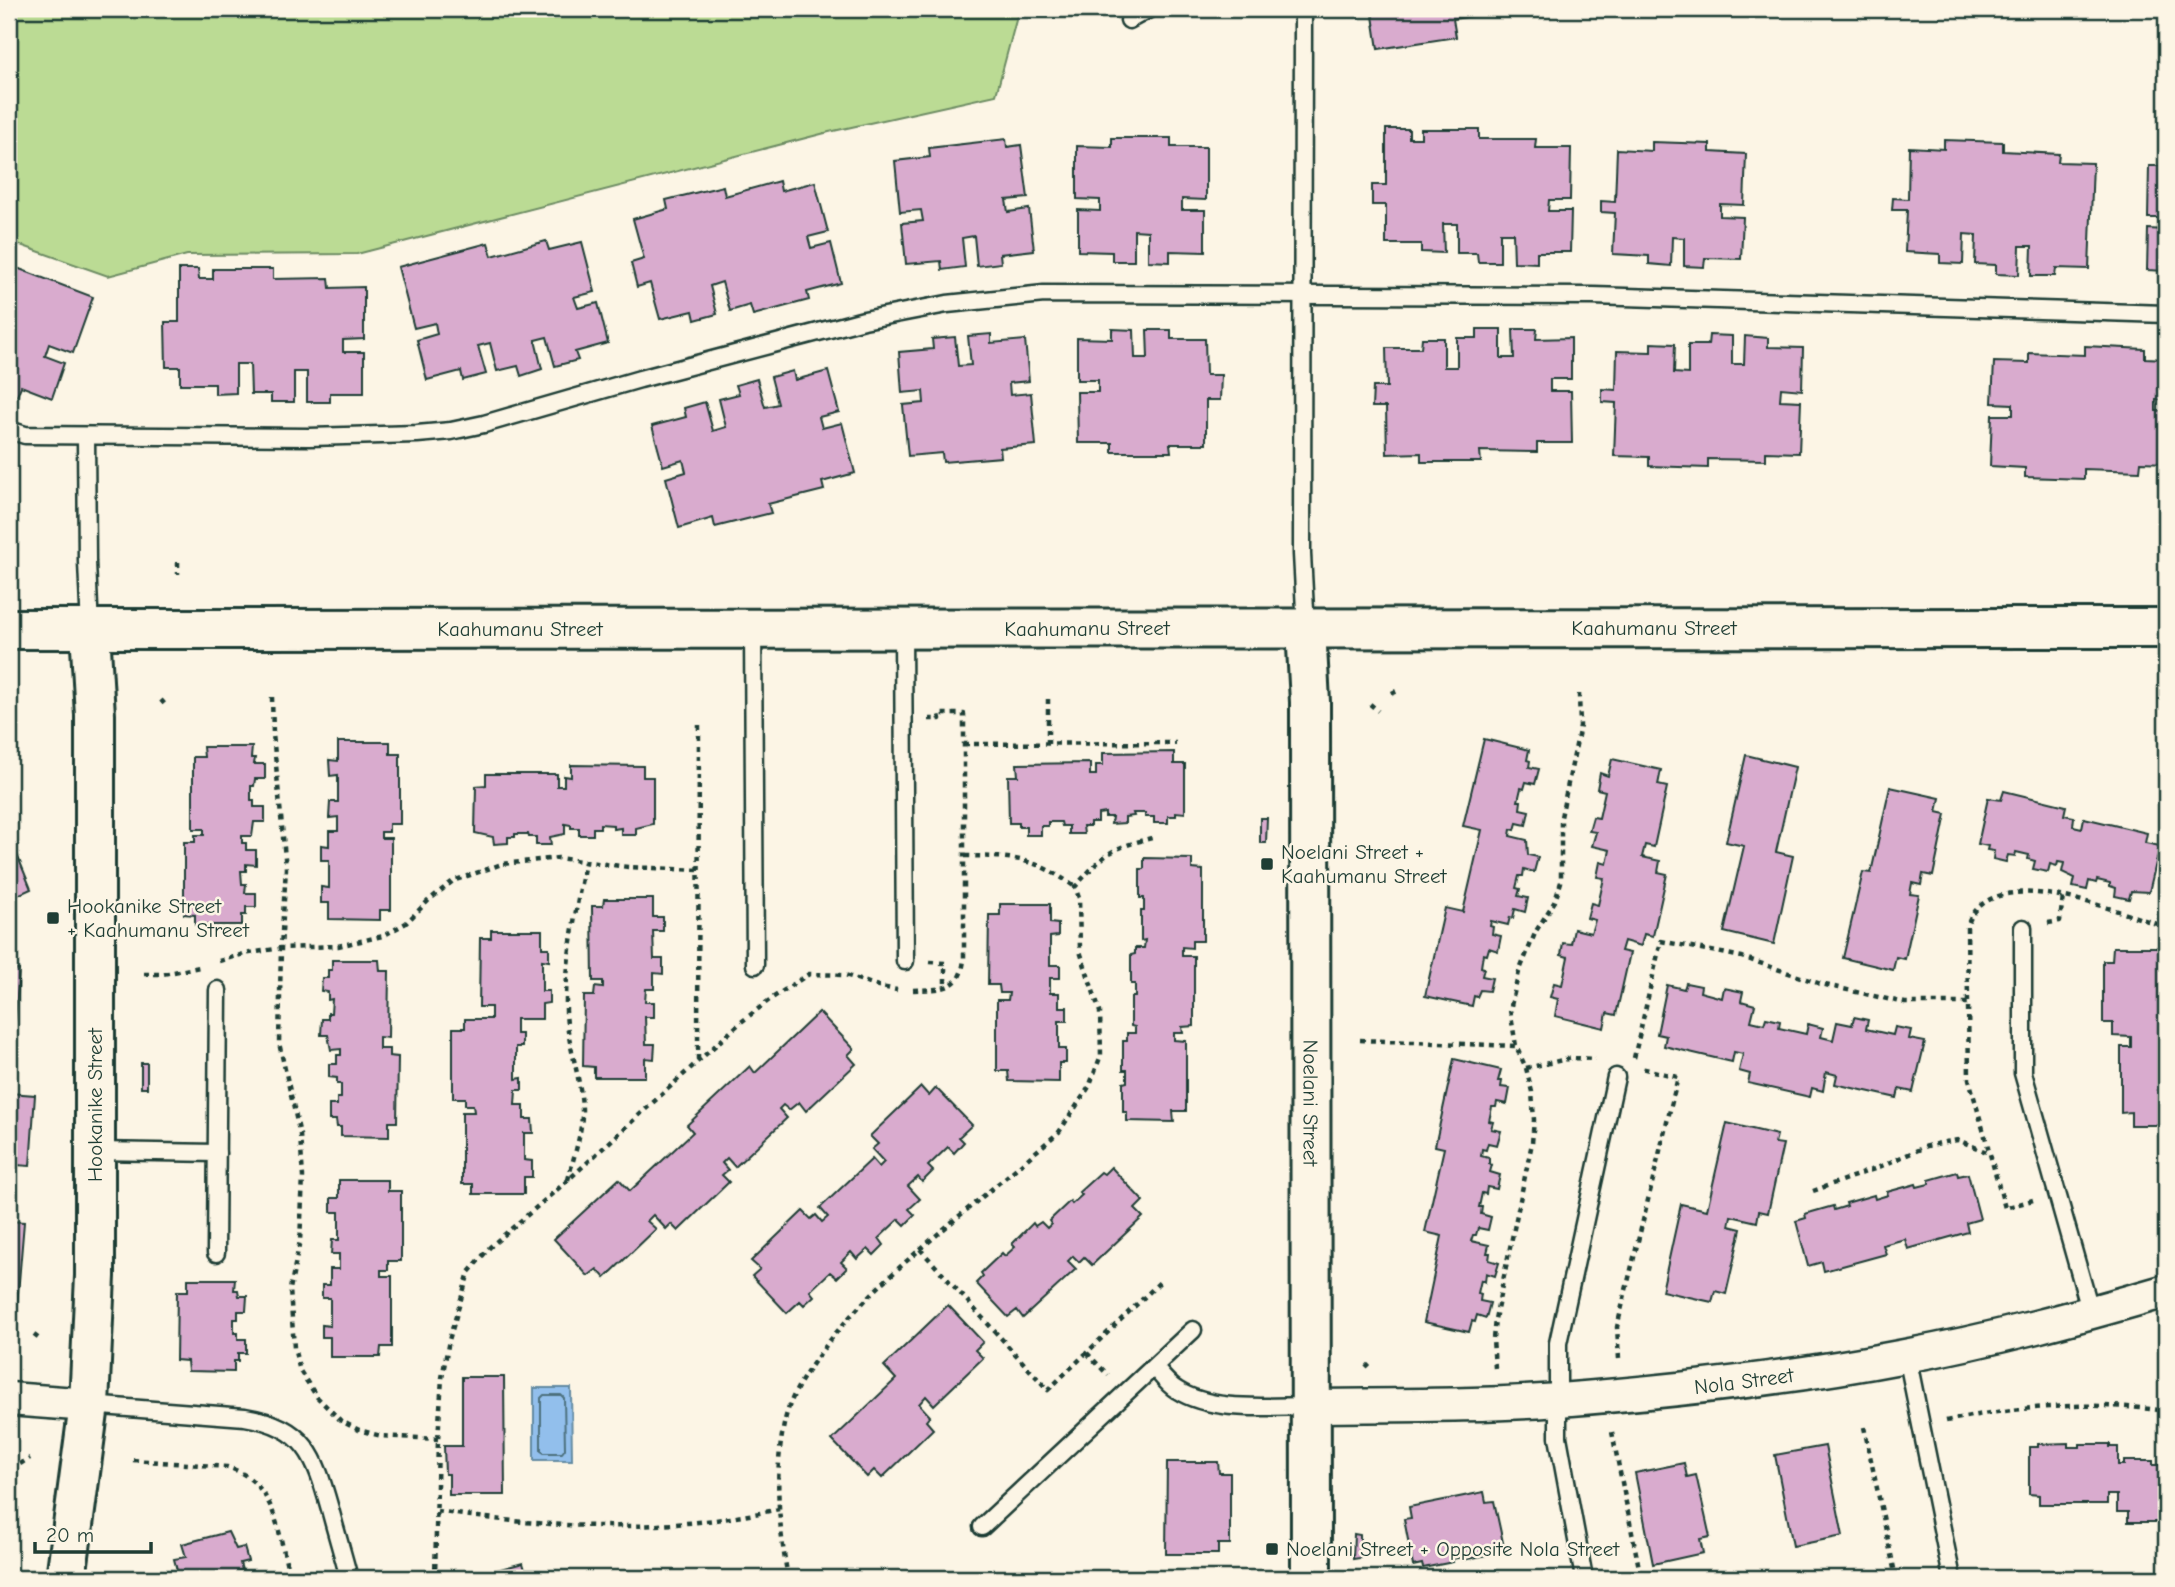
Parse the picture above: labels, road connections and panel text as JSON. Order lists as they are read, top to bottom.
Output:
{
  "streets": {
    "street": [
      "Kaahumanu Street",
      "Noelani Street",
      "Hookanike Street",
      "Nola Street"
    ]
  },
  "crossings": [
    ["Kaahumanu Street", "Noelani Street"],
    ["Kaahumanu Street", "Hookanike Street"],
    ["Noelani Street", "Nola Street"]
  ],
  "places": {
    "transit": ["Noelani Street + Kaahumanu Street", "Hookanike Street + Kaahumanu Street", "Noelani Street + Opposite Nola Street"]
  },
  "scale_bar": "20 m"
}
